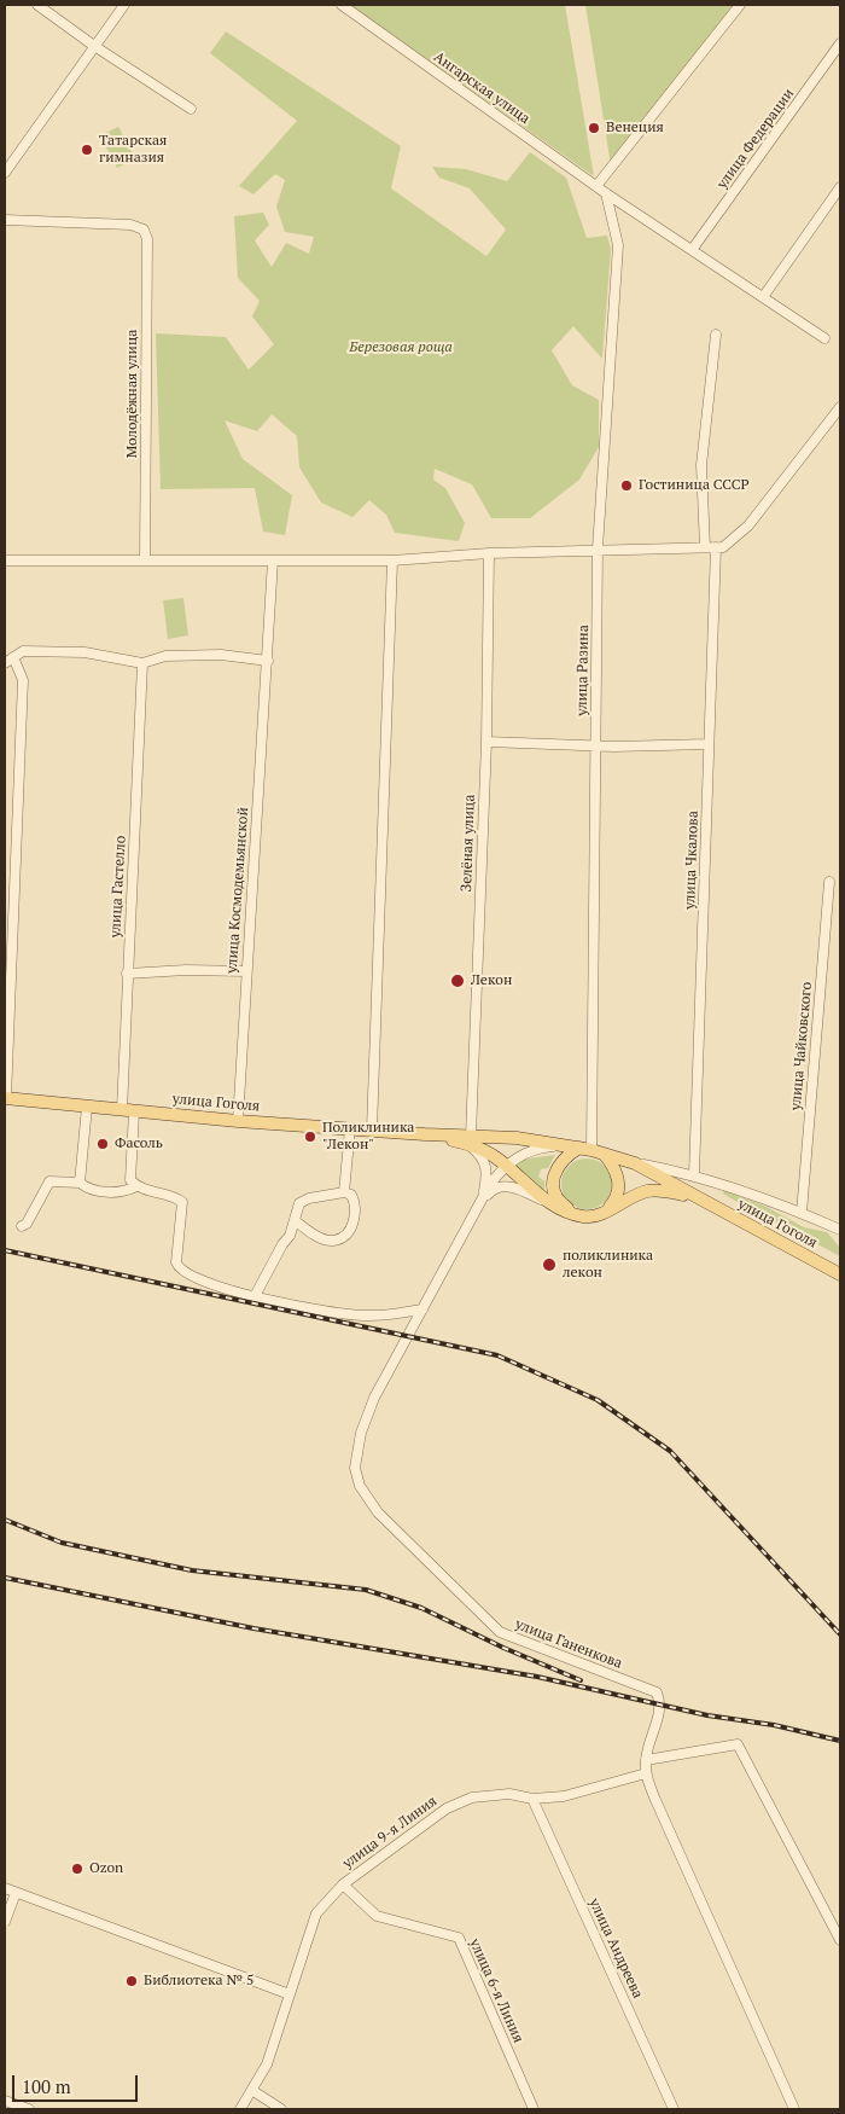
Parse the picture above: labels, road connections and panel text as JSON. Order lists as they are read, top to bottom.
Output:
{
  "streets": {
    "main road": ["улица Гоголя"],
    "street": [
      "Ангарская улица",
      "улица Федерации",
      "Молодёжная улица",
      "улица Разина",
      "Зелёная улица",
      "улица Чкалова",
      "улица Гастелло",
      "улица Космодемьянской",
      "улица Чайковского",
      "улица Ганенкова",
      "улица 9-я Линия",
      "улица Андреева",
      "улица 6-я Линия"
    ]
  },
  "crossings": [
    ["Ангарская улица", "улица Федерации"],
    ["Ангарская улица", "улица Разина"],
    ["Зелёная улица", "улица Гоголя"],
    ["улица Гастелло", "улица Гоголя"],
    ["улица Космодемьянской", "улица Гоголя"],
    ["улица Ганенкова", "улица 9-я Линия"],
    ["улица 9-я Линия", "улица Андреева"],
    ["улица 9-я Линия", "улица 6-я Линия"]
  ],
  "parks": ["Березовая роща"],
  "places": [
    "Венеция",
    "Татарская гимназия",
    "Гостиница СССР",
    "Лекон",
    "Поликлиника \"Лекон\"",
    "Фасоль",
    "поликлиника лекон",
    "Ozon",
    "Библиотека № 5"
  ],
  "scale_bar": "100 m"
}
